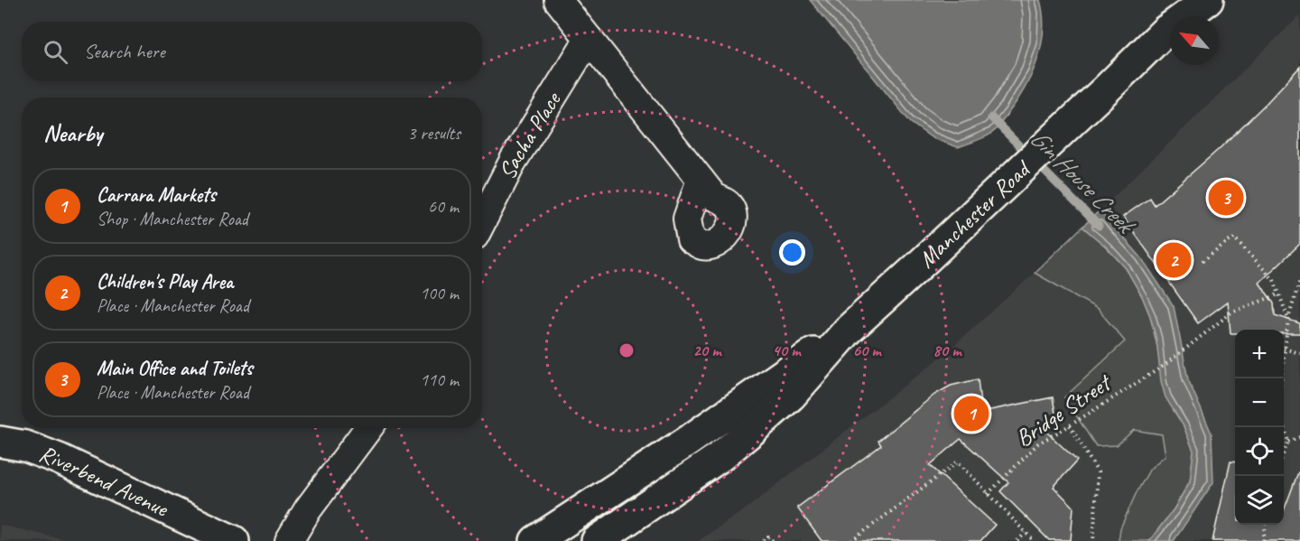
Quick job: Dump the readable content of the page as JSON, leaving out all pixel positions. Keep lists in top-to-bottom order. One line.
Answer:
{"streets":{"street":["Sacha Place","Manchester Road","Riverbend Avenue"],"path":["Bridge Street"]},"water":["Gin House Creek"],"north":"top left","page":{"search":"Search here","heading":["Nearby","3 results"],"list":[{"mark":"1","name":"Carrara Markets","note":"Shop · Manchester Road","value":"60 m"},{"mark":"2","name":"Children's Play Area","note":"Place · Manchester Road","value":"100 m"},{"mark":"3","name":"Main Office and Toilets","note":"Place · Manchester Road","value":"110 m"}],"pins":["3","2","1"],"map_buttons":["+","−"]},"rings":["20 m","40 m","60 m","80 m"]}
